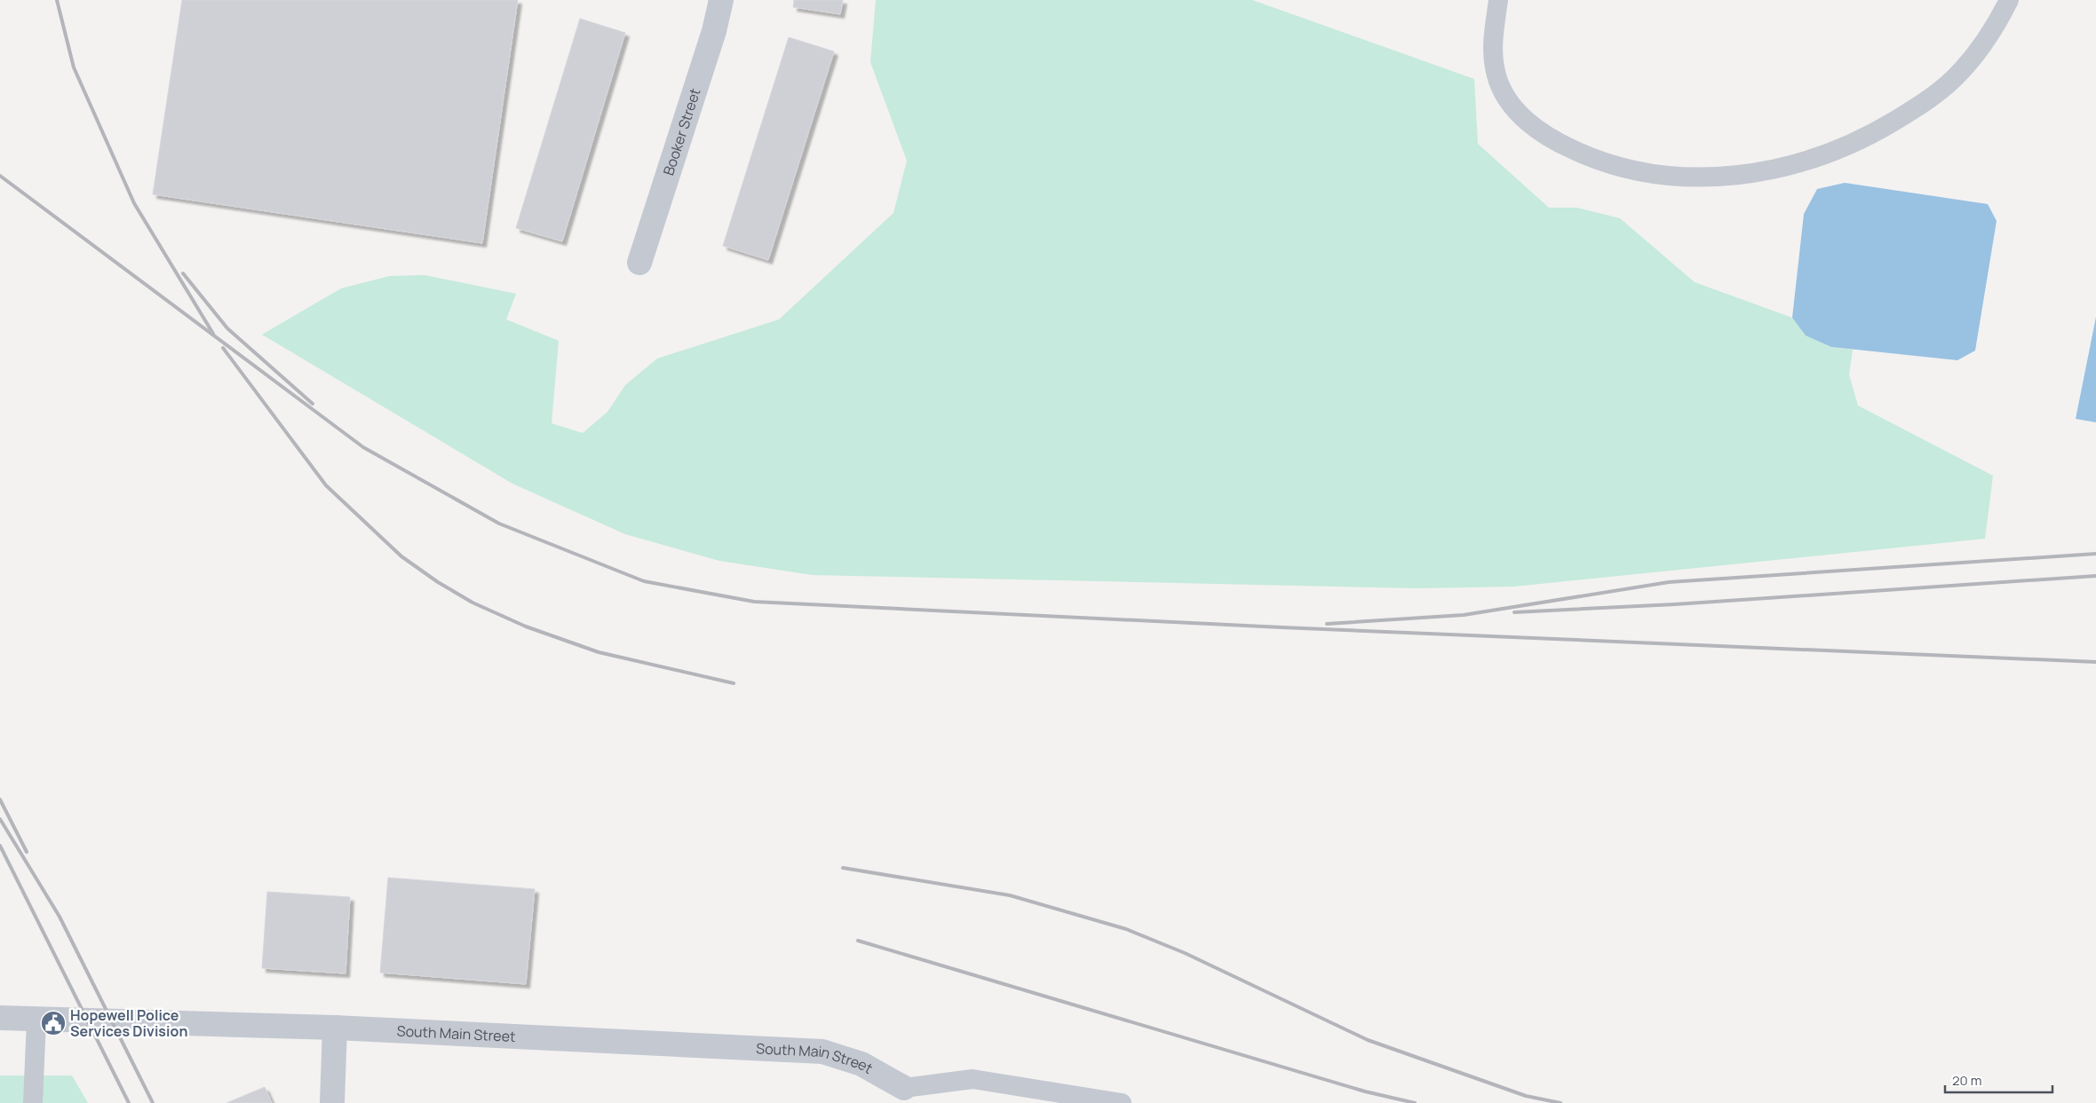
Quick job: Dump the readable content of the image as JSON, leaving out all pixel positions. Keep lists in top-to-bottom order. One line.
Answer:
{"streets":{"street":["Booker Street","South Main Street"]},"places":{"public building":["Hopewell Police Services Division"]},"scale_bar":"20 m"}
